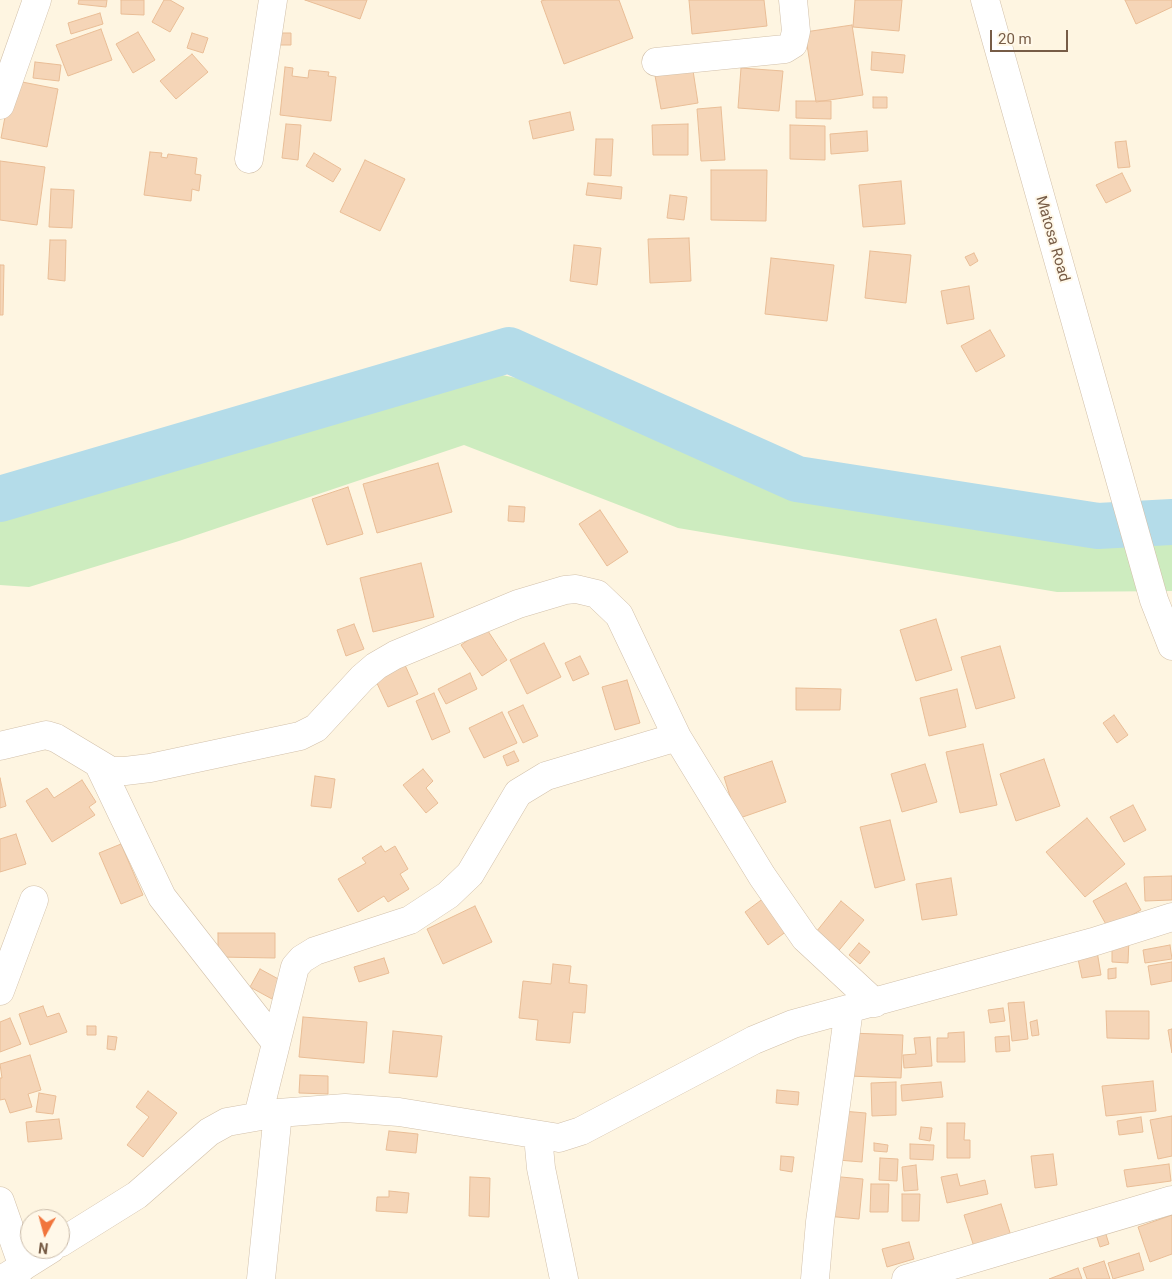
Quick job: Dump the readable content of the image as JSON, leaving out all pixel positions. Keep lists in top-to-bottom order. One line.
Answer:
{"streets":{"street":["Matosa Road"]},"scale_bar":"20 m","north":"bottom"}
